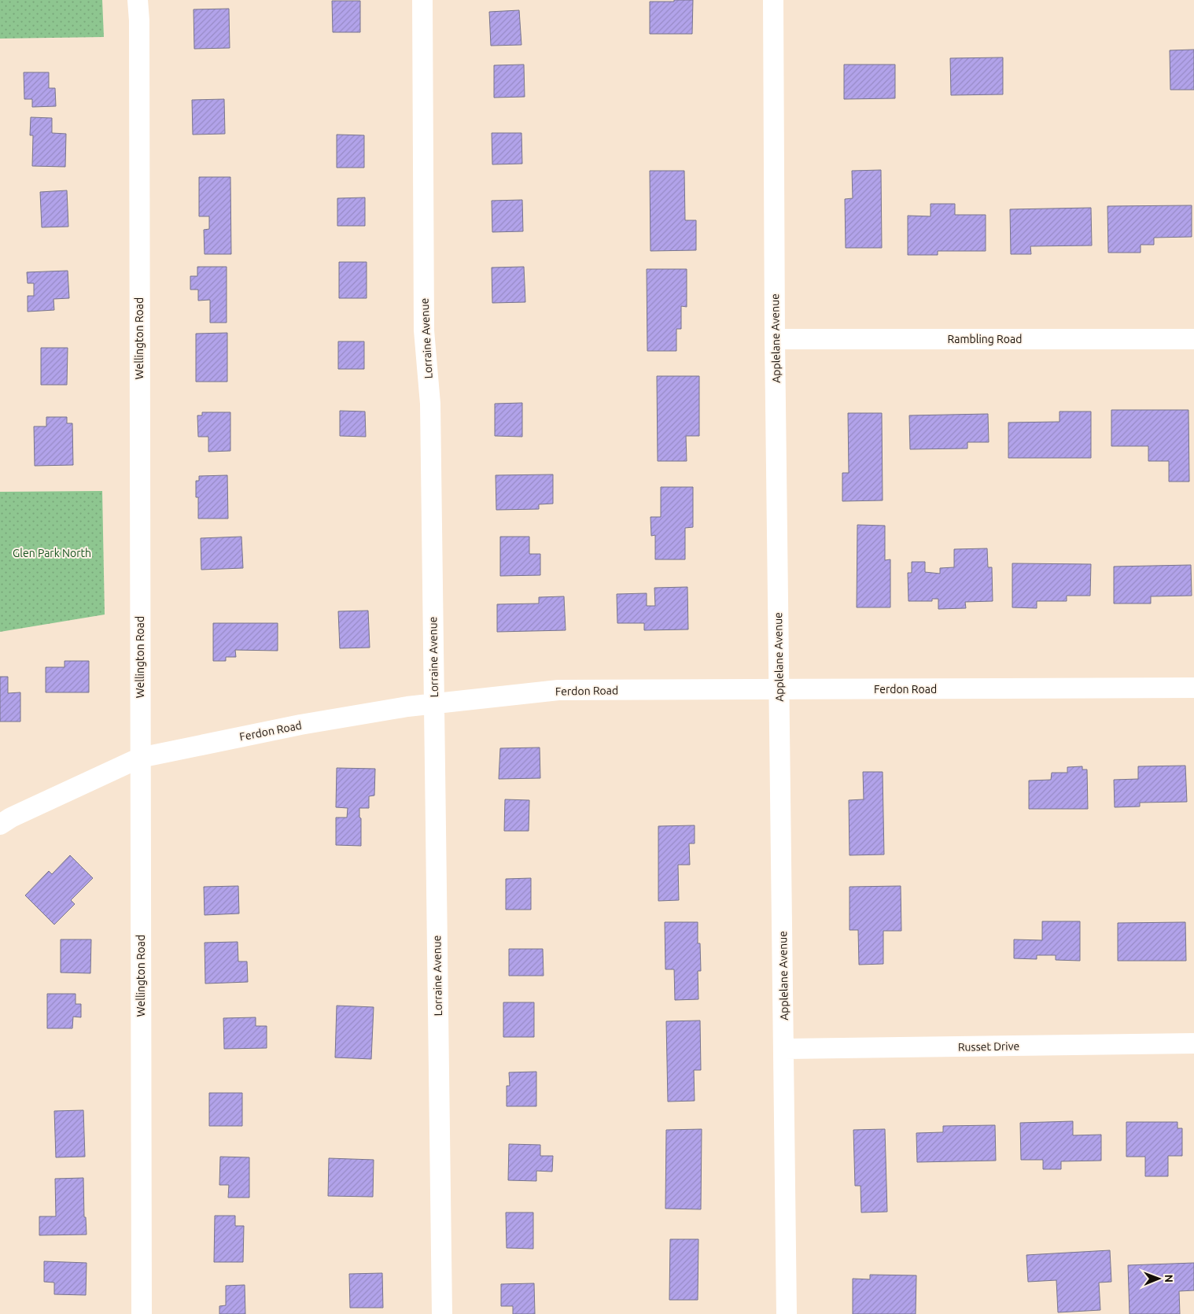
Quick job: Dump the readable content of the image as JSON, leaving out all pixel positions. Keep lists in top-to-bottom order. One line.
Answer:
{"streets":{"street":["Wellington Road","Lorraine Avenue","Applelane Avenue","Rambling Road","Ferdon Road","Russet Drive"]},"crossings":[["Wellington Road","Ferdon Road"],["Lorraine Avenue","Ferdon Road"],["Applelane Avenue","Rambling Road"],["Applelane Avenue","Ferdon Road"],["Applelane Avenue","Russet Drive"]],"parks":["Glen Park North"],"north":"right"}
